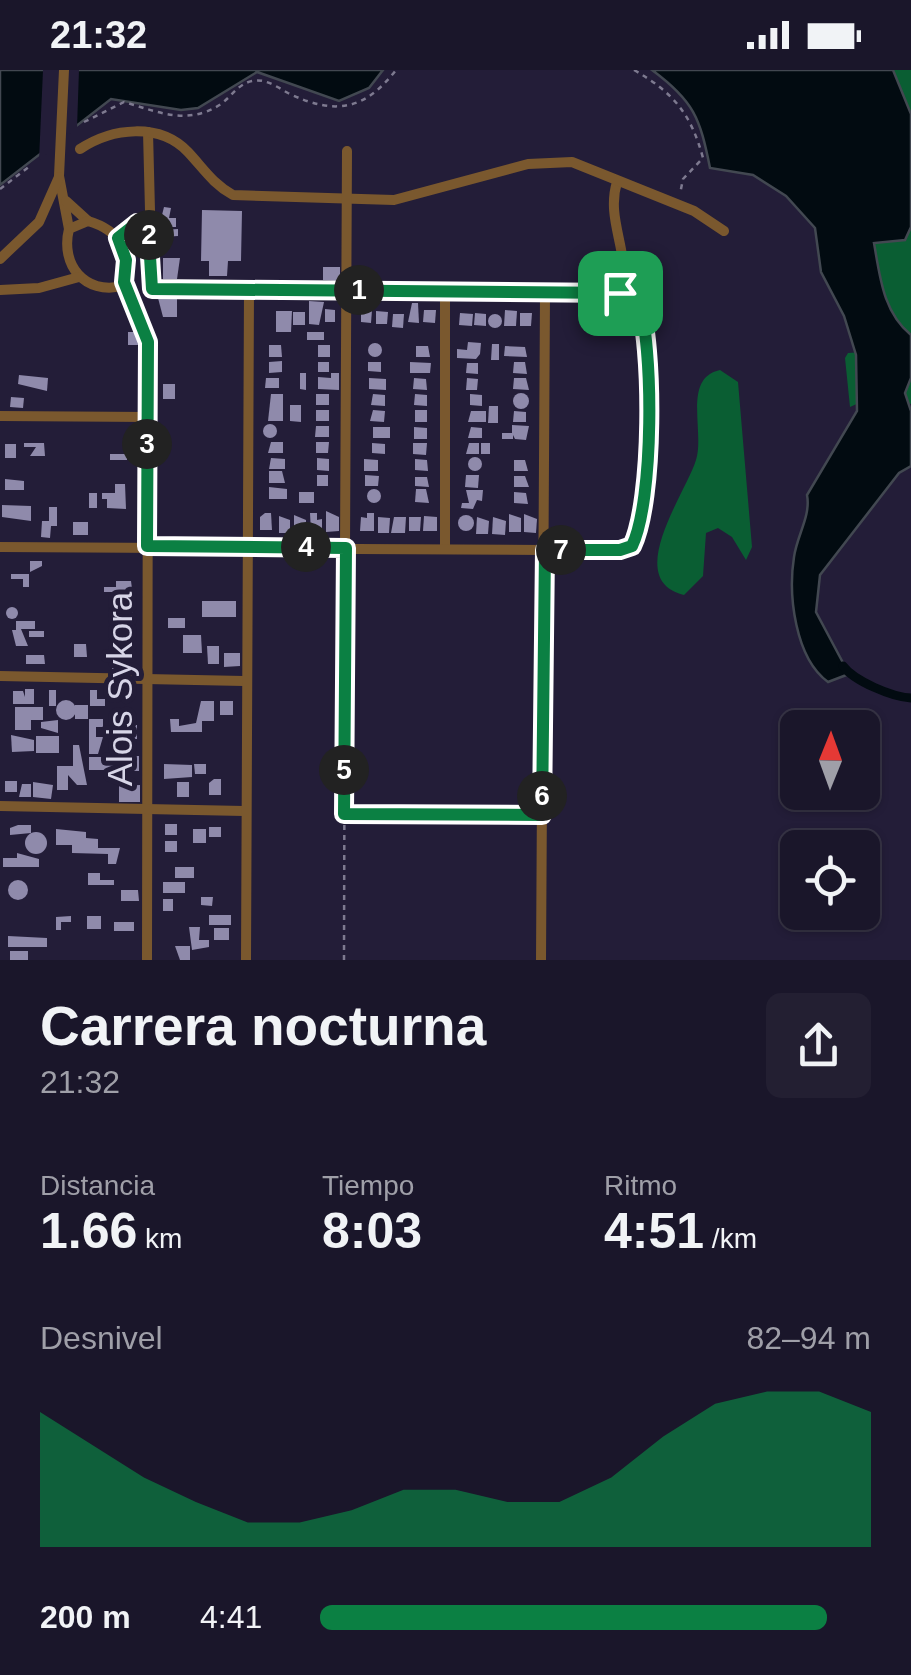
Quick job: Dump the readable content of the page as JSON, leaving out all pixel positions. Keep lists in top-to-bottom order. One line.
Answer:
{"streets":{"street":["Alois Sykora"]},"north":"top","page":{"status":"21:32","pins":["2","1","3","4","7","5","6"],"heading":["Carrera nocturna","21:32"],"stats":[["Distancia","1.66 km"],["Tiempo","8:03"],["Ritmo","4:51 /km"]],"chart":["Desnivel","82–94 m"],"list":[{"name":"200 m","note":"4:41"}]}}
